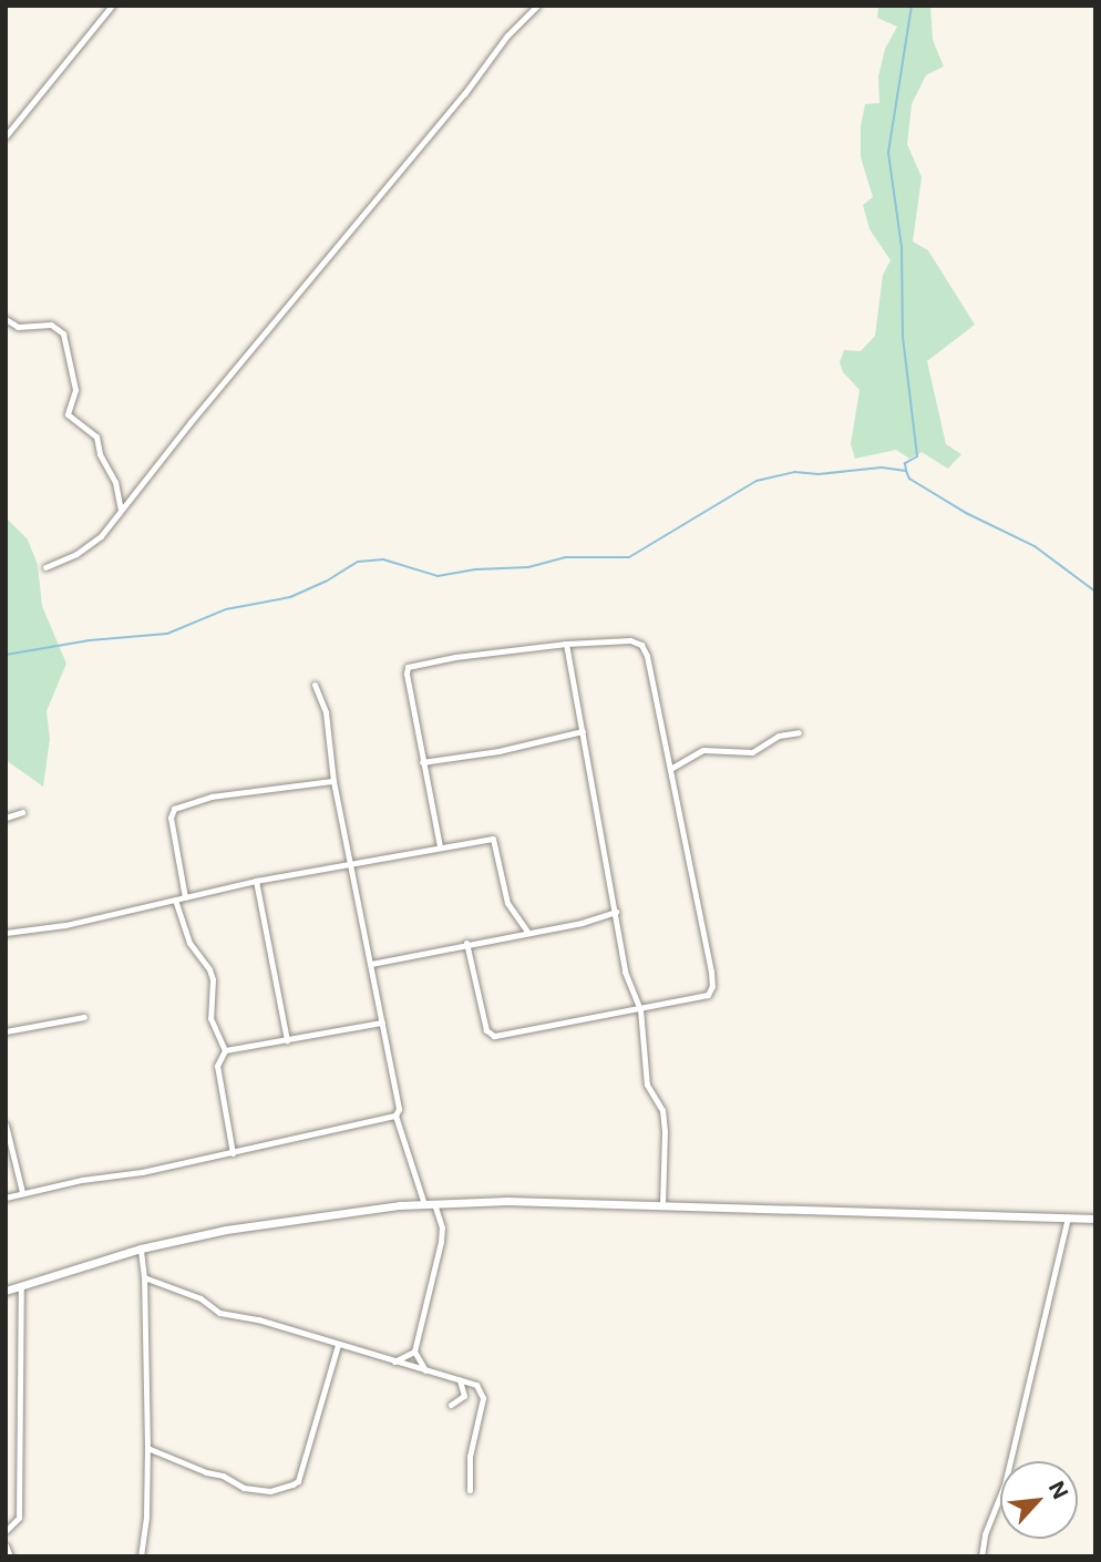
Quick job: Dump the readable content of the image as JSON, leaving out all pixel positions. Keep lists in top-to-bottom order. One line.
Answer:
{"north":"top right"}
